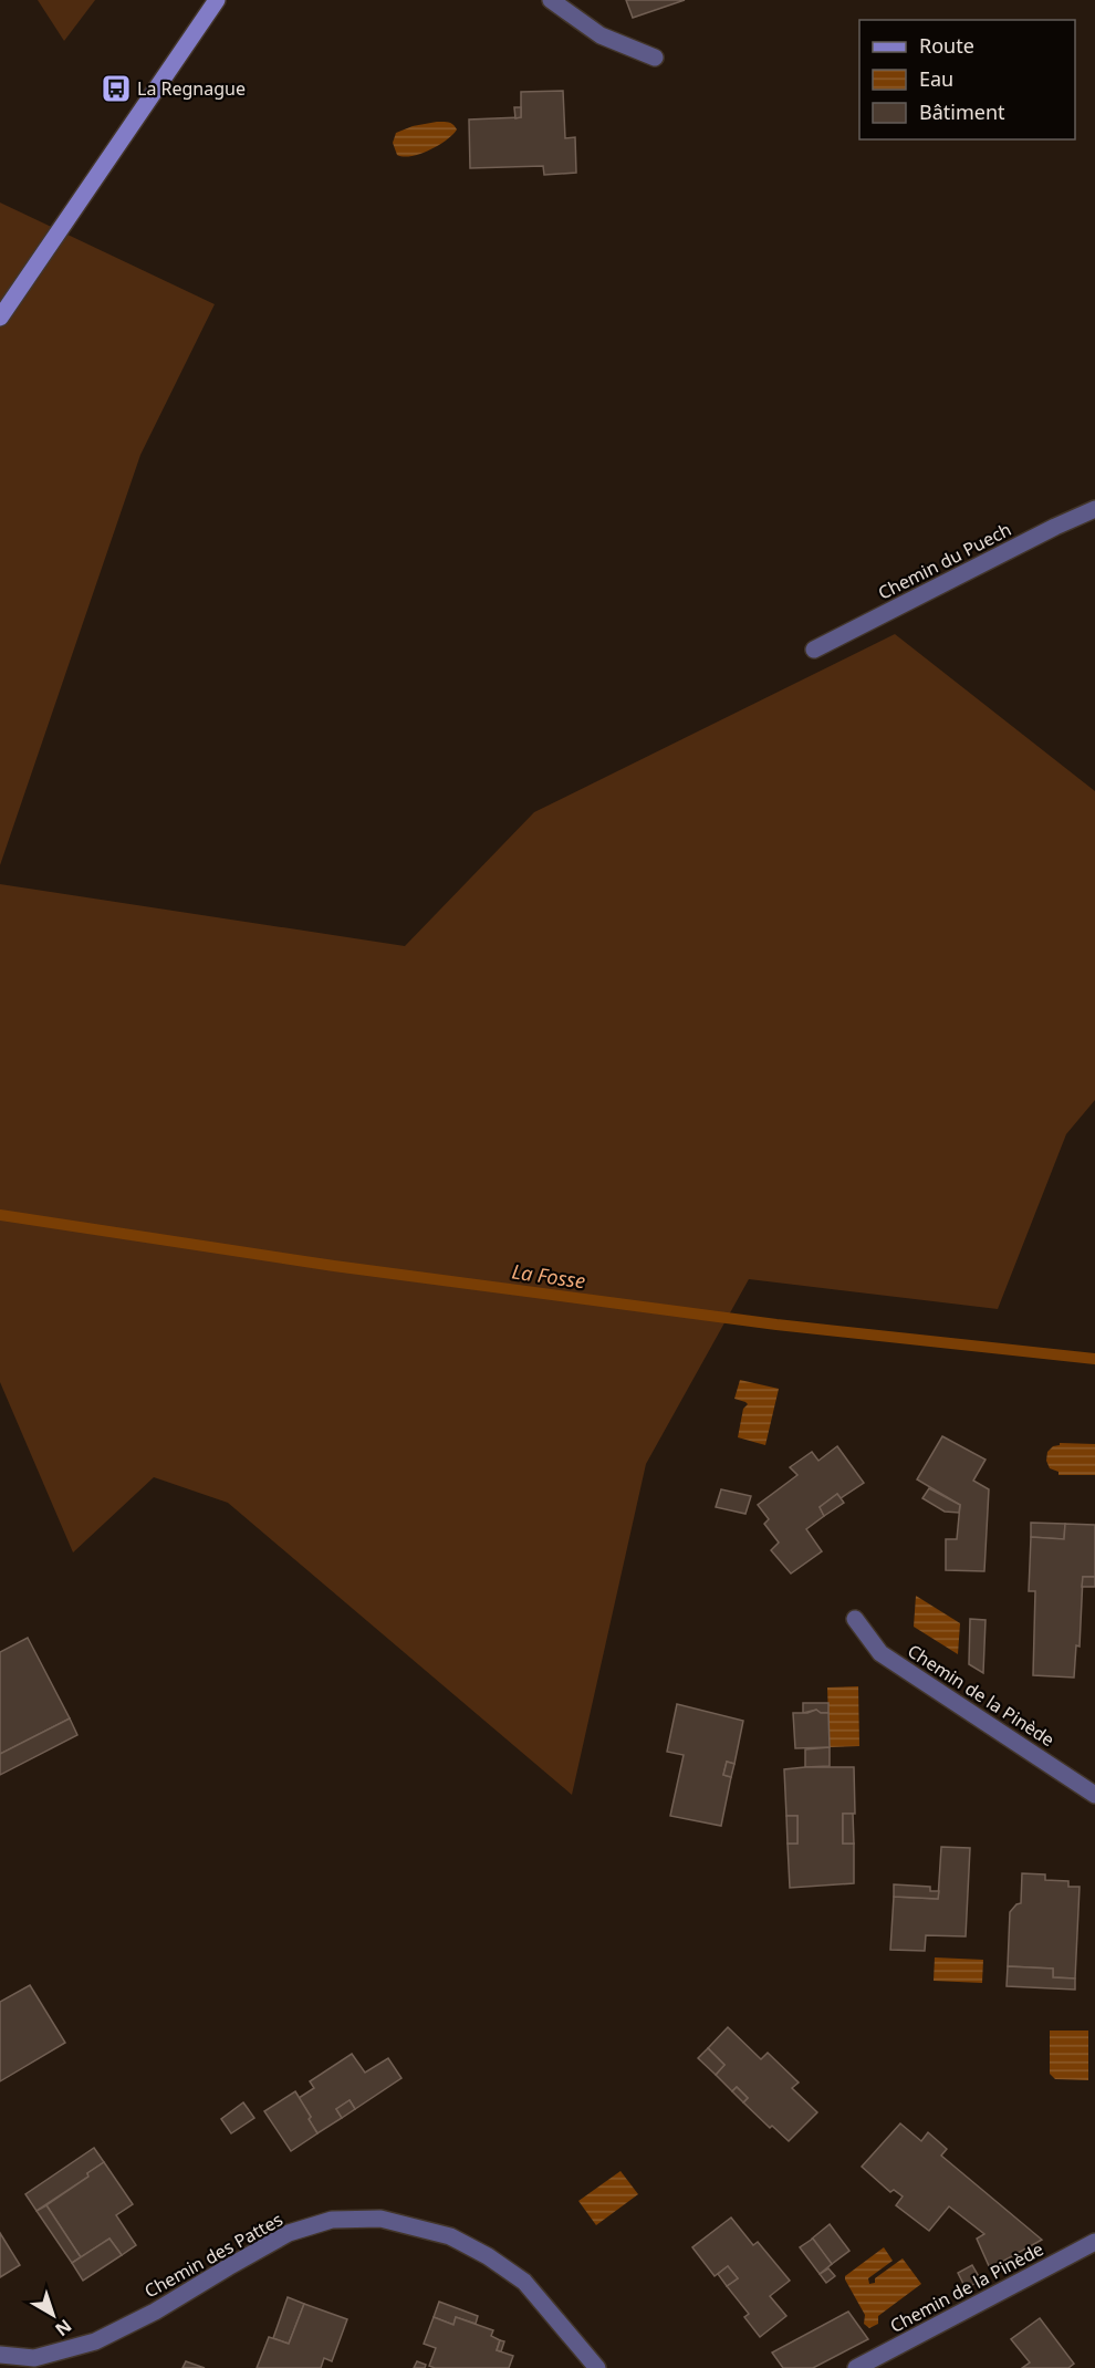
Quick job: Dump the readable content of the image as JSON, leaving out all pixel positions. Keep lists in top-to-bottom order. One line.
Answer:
{"streets":{"street":["Chemin du Puech","Chemin de la Pinède","Chemin des Pattes"]},"water":["La Fosse"],"places":{"bus stop":["La Regnague"]},"legend":["Route","Eau","Bâtiment"],"north":"bottom right"}
